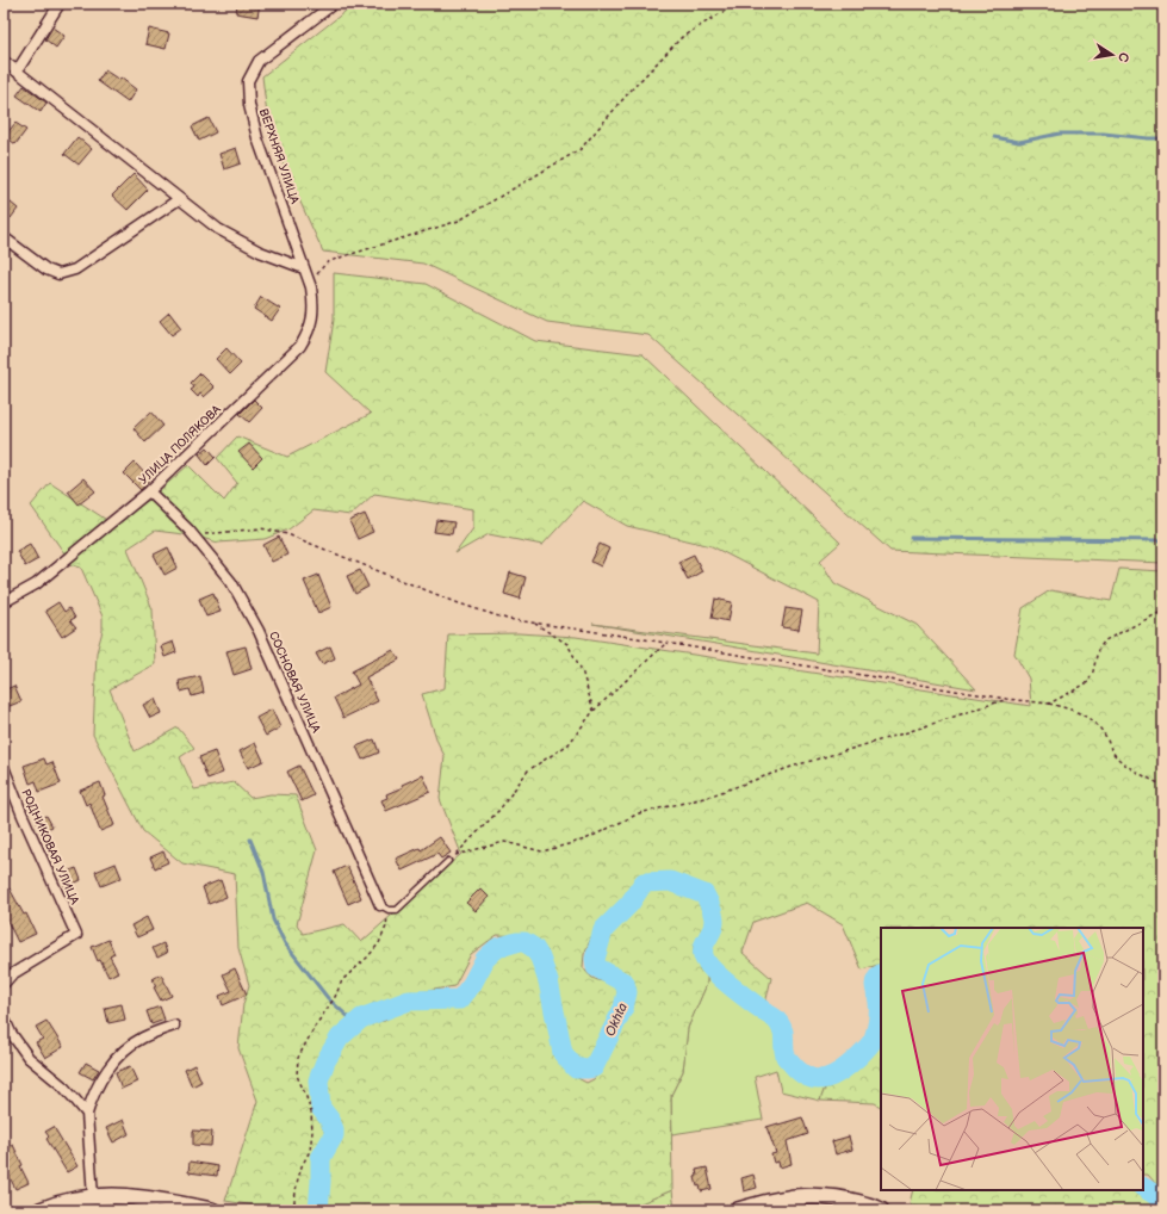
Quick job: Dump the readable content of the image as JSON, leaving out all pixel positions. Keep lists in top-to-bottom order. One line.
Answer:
{"streets":{"street":["ВЕРХНЯЯ УЛИЦА","УЛИЦА ПОЛЯКОВА","СОСНОВАЯ УЛИЦА","РОДНИКОВАЯ УЛИЦА"]},"crossings":[["ВЕРХНЯЯ УЛИЦА","УЛИЦА ПОЛЯКОВА"],["УЛИЦА ПОЛЯКОВА","СОСНОВАЯ УЛИЦА"]],"water":["Okhta"],"north":"right"}
